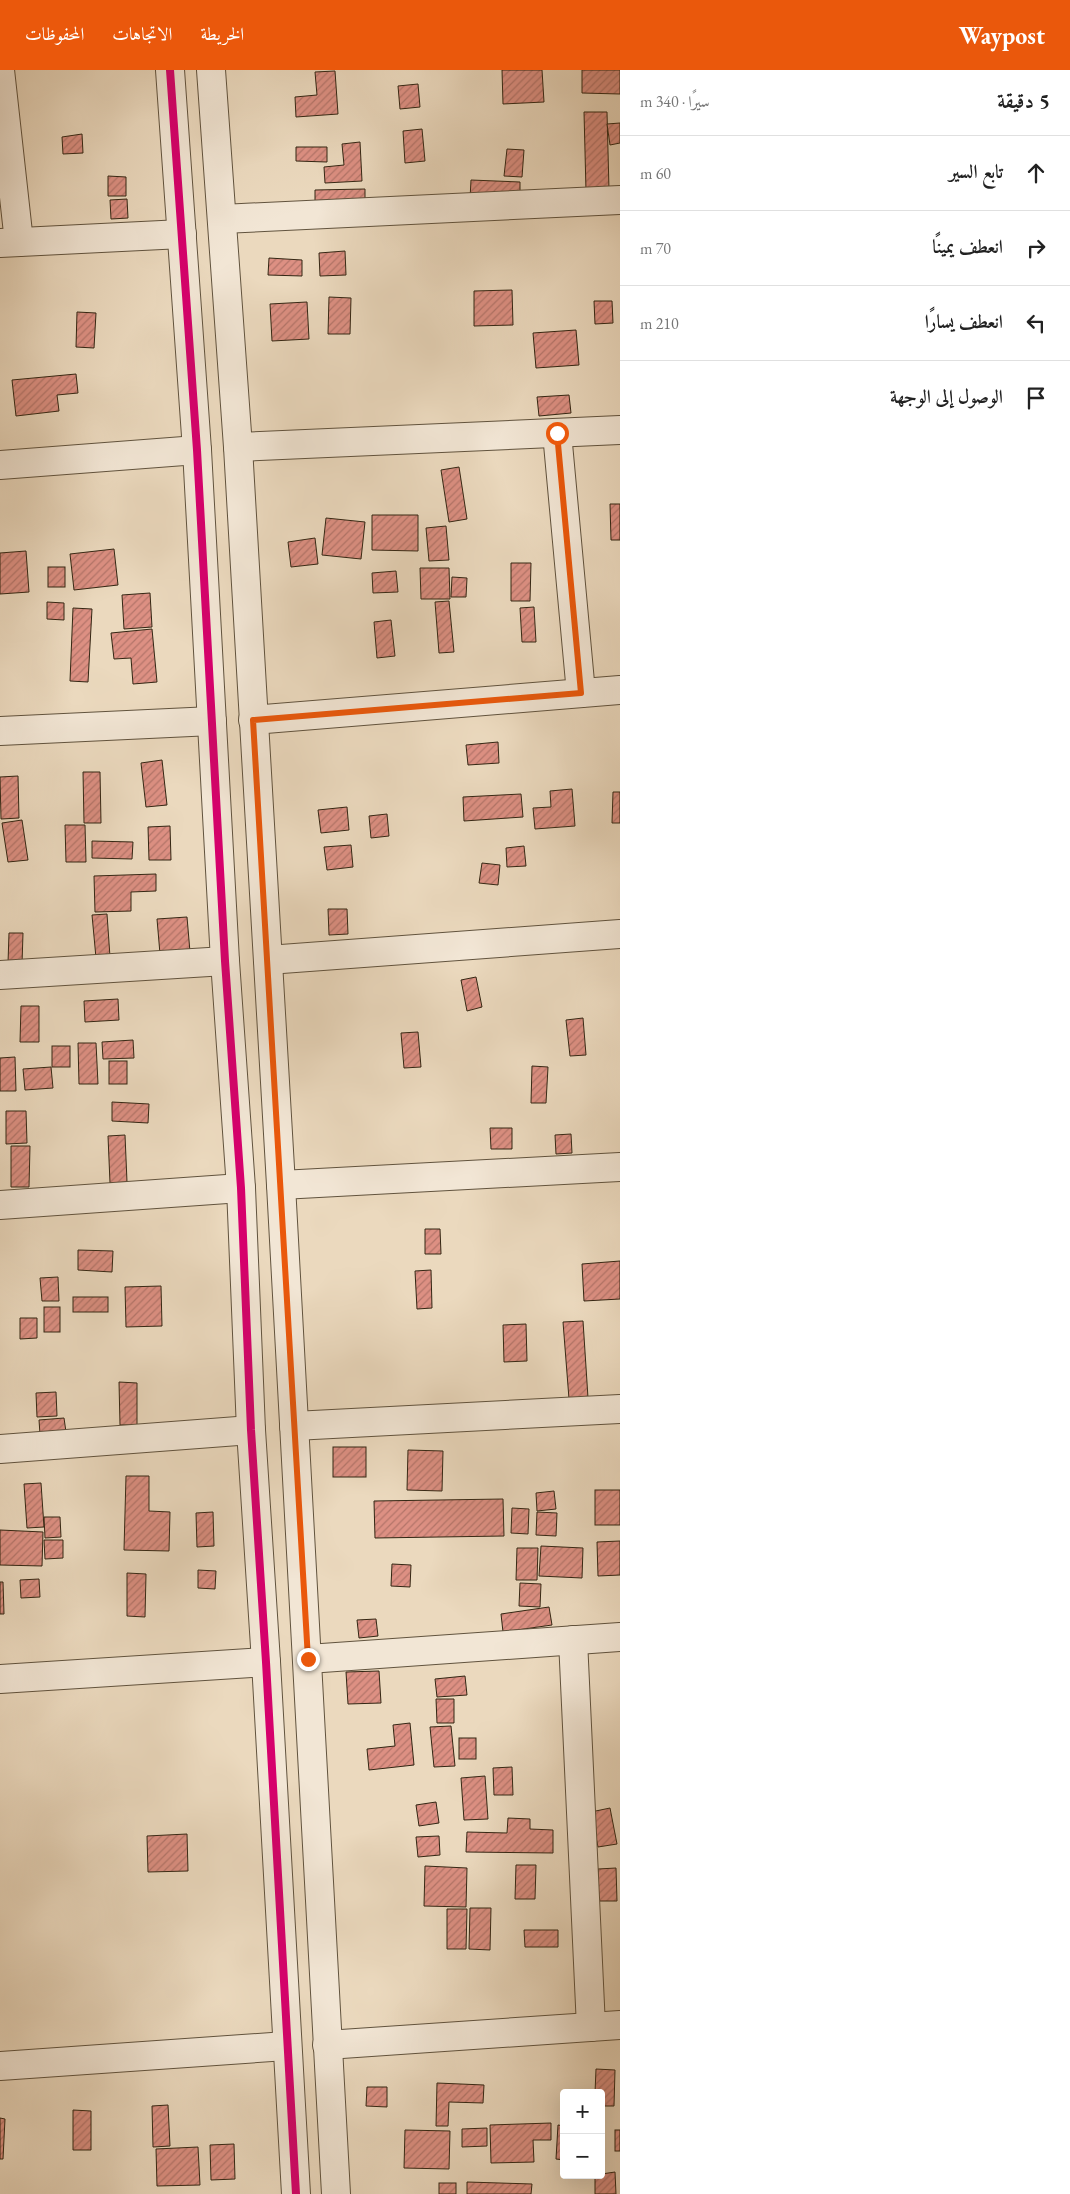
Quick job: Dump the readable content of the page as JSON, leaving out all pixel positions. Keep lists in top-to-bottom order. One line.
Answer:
{"page":{"header":"Waypost","nav":["الخريطة","الاتجاهات","المحفوظات"],"heading":["5 دقيقة","سيرًا · 340 m"],"list":[["تابع السير","60 m"],["انعطف يمينًا","70 m"],["انعطف يسارًا","210 m"],"الوصول إلى الوجهة"],"map_buttons":["+","−"]}}
